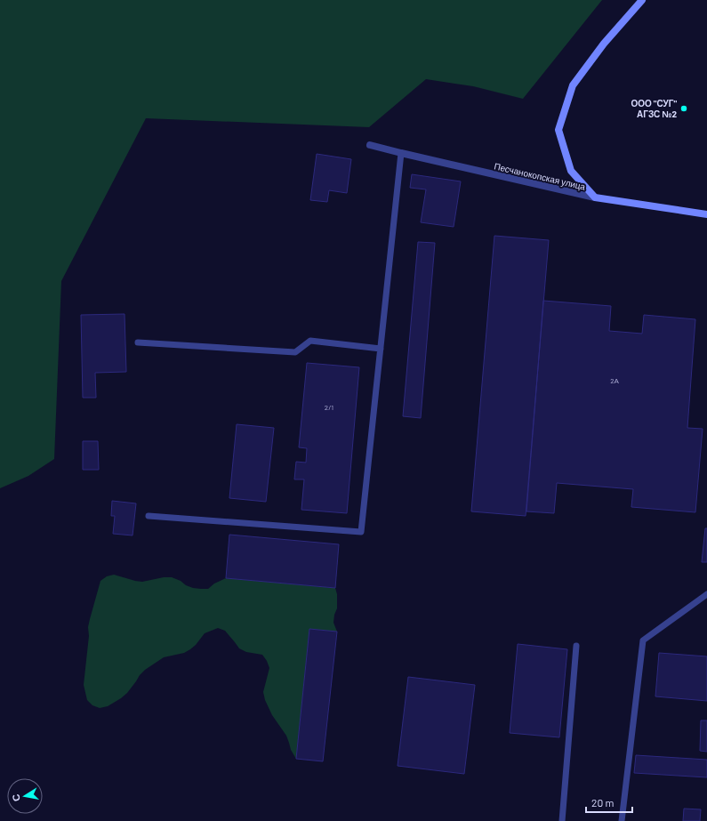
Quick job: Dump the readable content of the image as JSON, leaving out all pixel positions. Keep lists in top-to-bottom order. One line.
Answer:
{"streets":{"street":["Песчанокопская улица"]},"places":["ООО \"СУГ\" АГЗС №2"],"house_numbers":["2А","2/1"],"scale_bar":"20 m","north":"left"}
